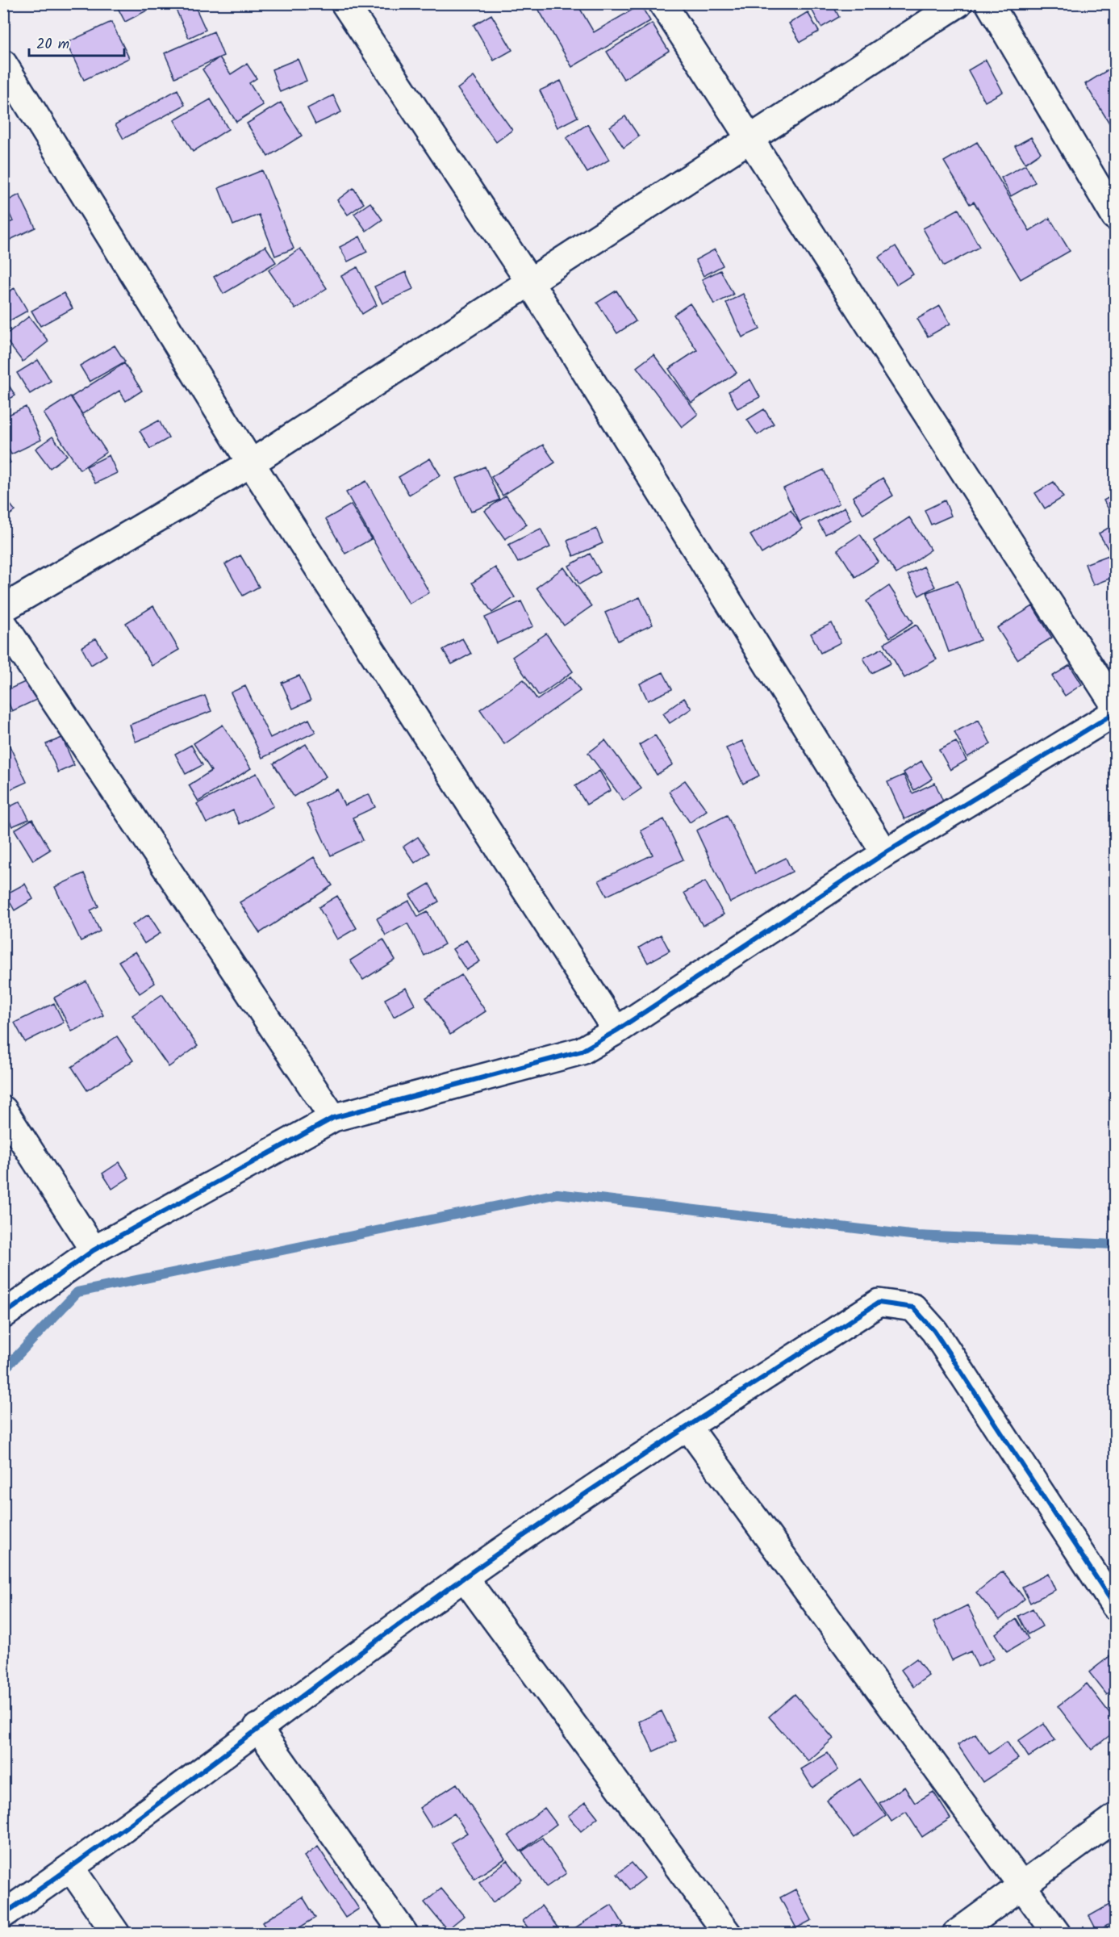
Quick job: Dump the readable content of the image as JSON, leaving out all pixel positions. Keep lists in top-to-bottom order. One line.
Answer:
{"scale_bar":"20 m"}
